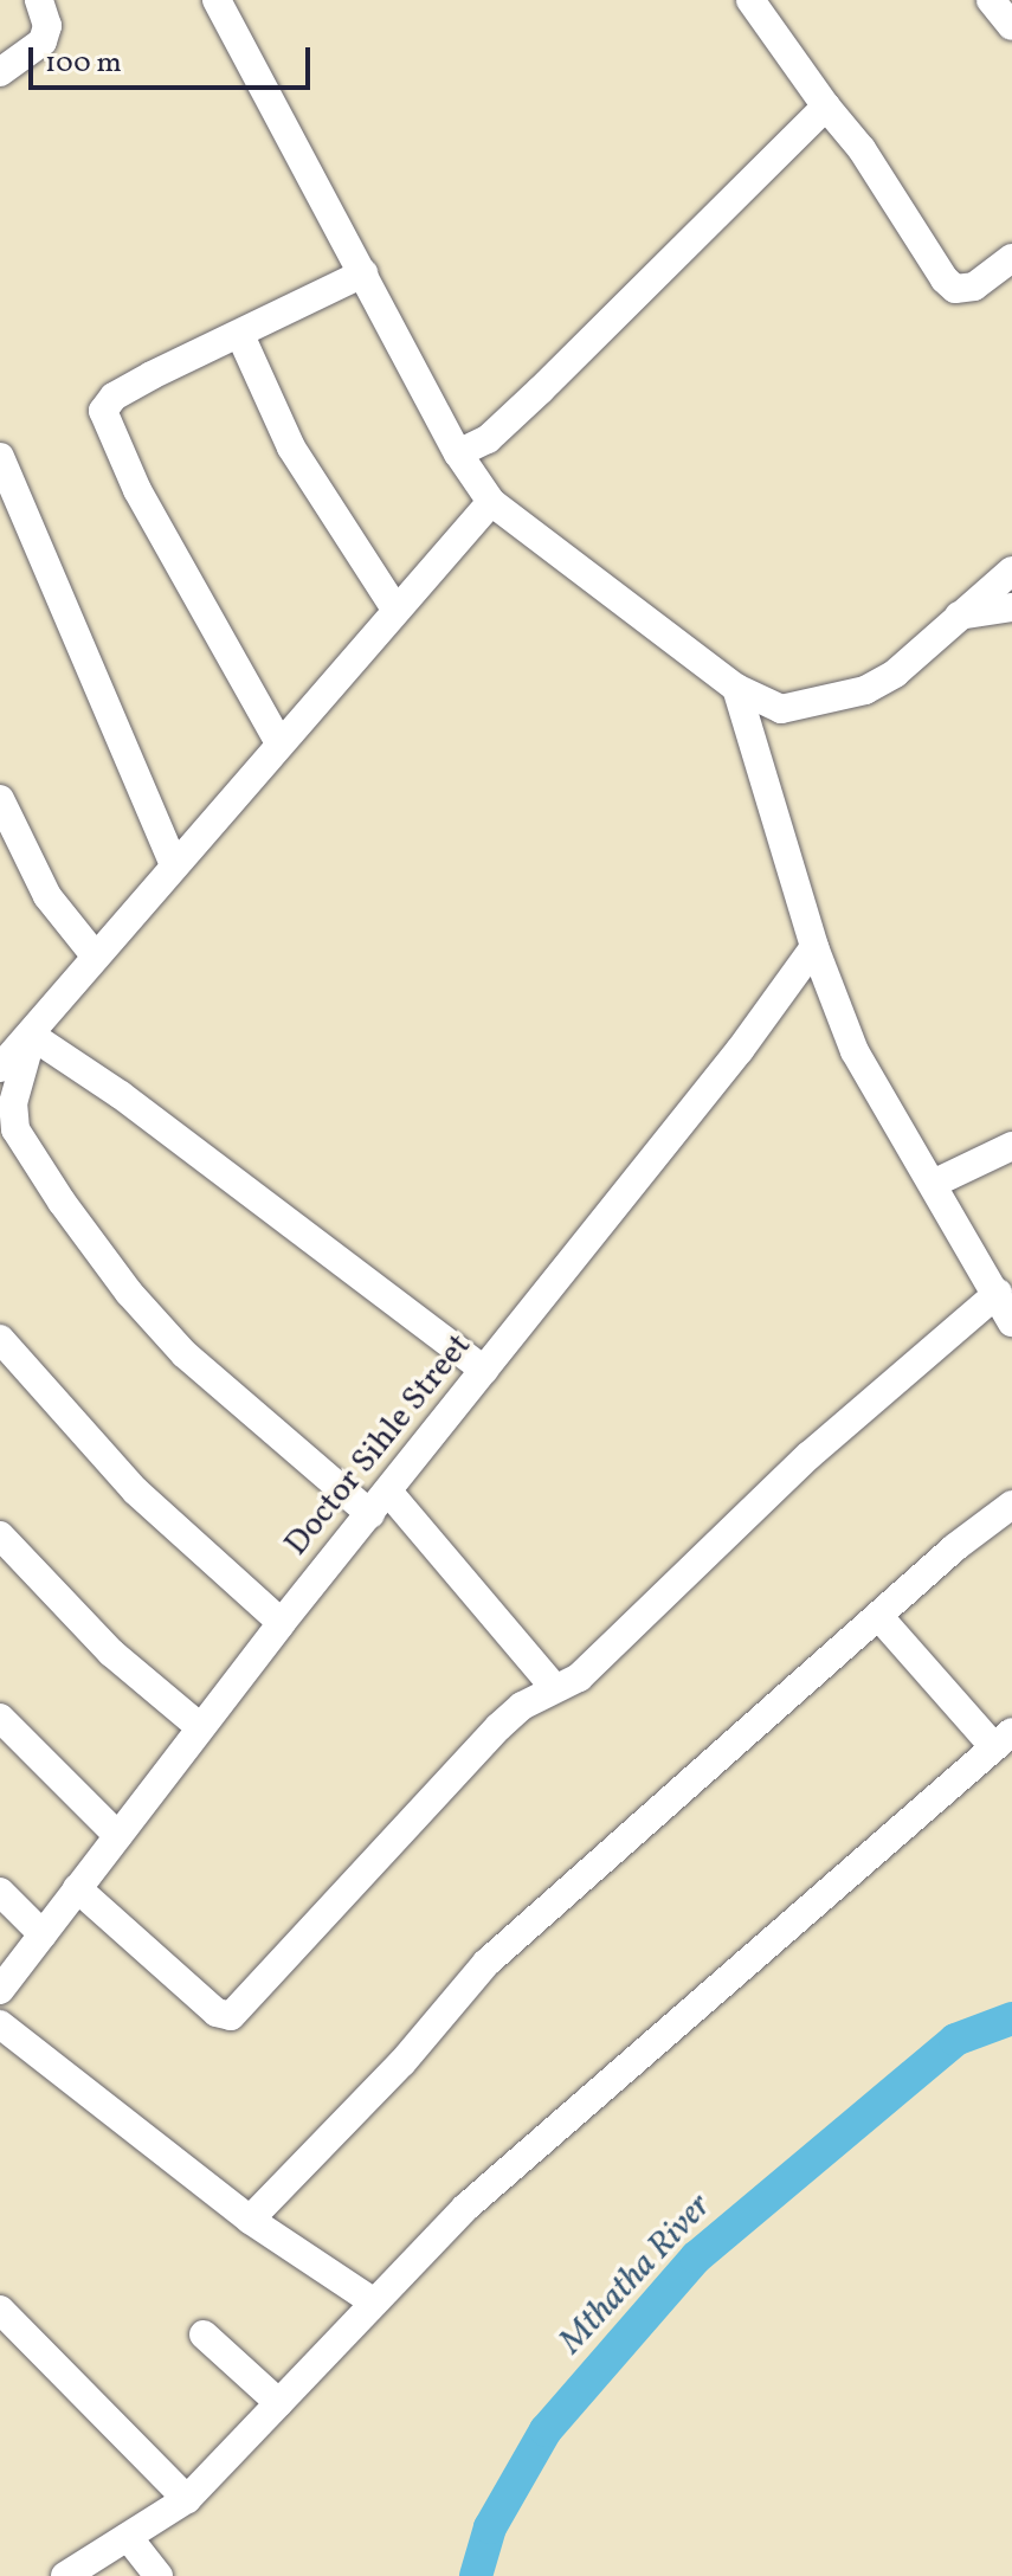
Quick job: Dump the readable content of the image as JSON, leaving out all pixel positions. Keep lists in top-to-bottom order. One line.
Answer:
{"streets":{"street":["Doctor Sihle Street"]},"water":["Mthatha River"],"scale_bar":"100 m"}
